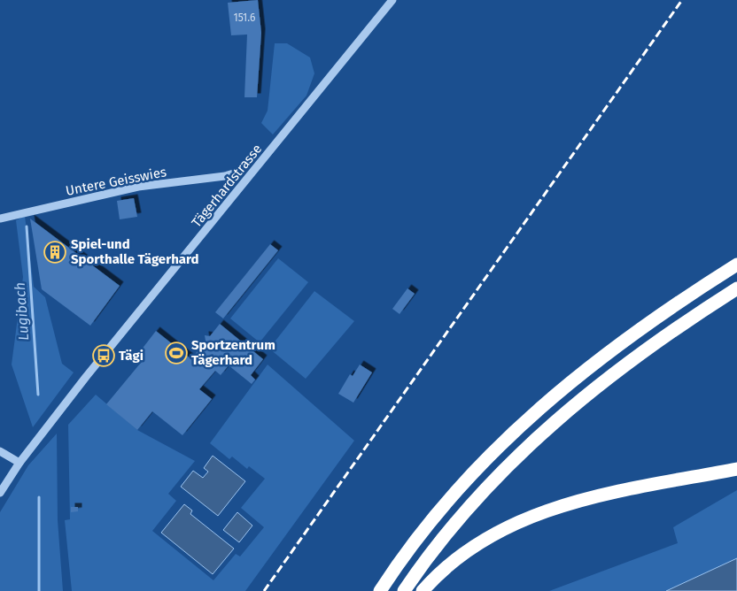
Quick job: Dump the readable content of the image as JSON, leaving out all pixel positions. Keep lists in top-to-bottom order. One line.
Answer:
{"streets":{"street":["Untere Geisswies","Tägerhardstrasse"]},"water":["Lugibach"],"places":{"building":["Spiel-und Sporthalle Tägerhard"],"sports":["Sportzentrum Tägerhard"],"bus stop":["Tägi"]},"house_numbers":["151.6"]}
